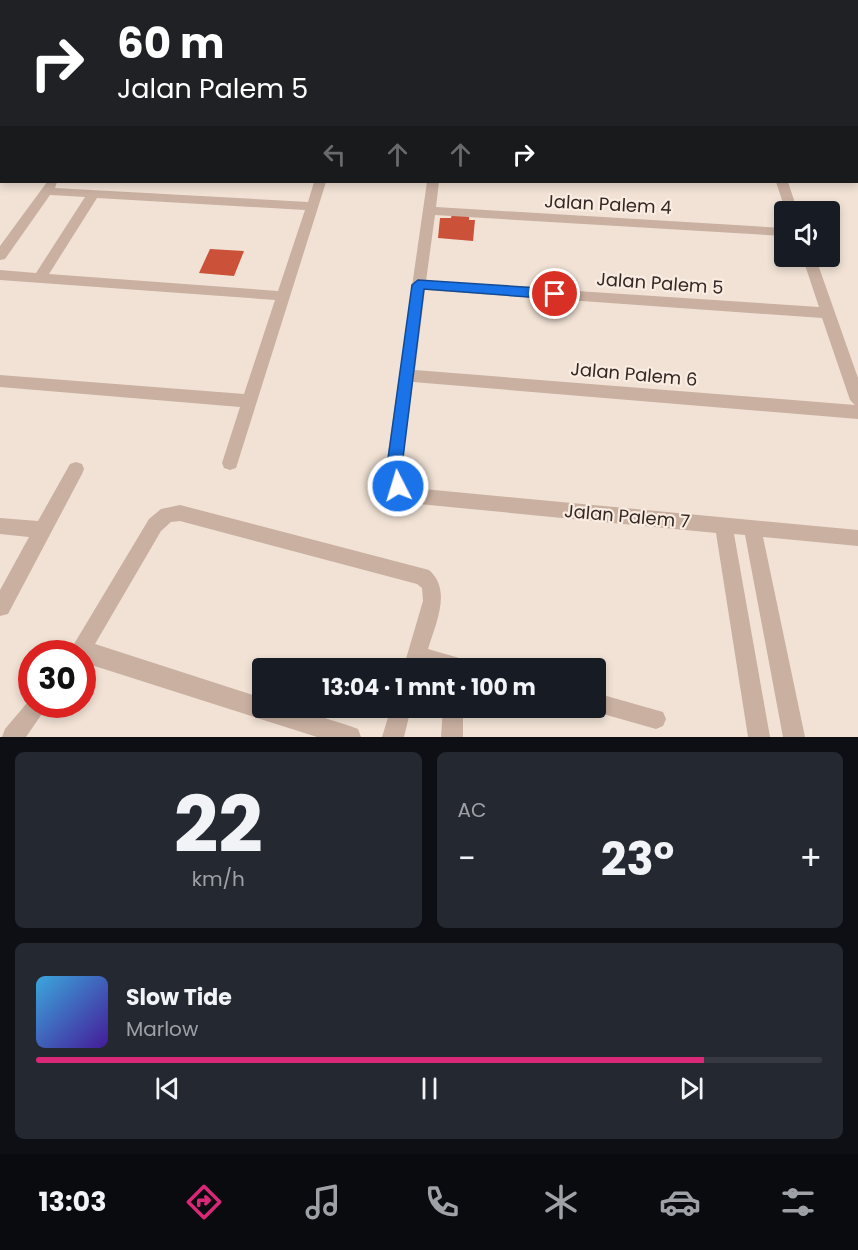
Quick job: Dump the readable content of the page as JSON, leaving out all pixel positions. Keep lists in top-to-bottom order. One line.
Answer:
{"streets":{"street":["Jalan Palem 4","Jalan Palem 5","Jalan Palem 6","Jalan Palem 7"]},"crossings":[["Jalan Palem 6","Jalan Palem 7"]],"page":{"turn":["60 m","Jalan Palem 5"],"limit":"30","trip":"13:04 · 1 mnt · 100 m","tile":[["22","km/h"],"AC"],"heat":["−","23°","+"],"song":["Slow Tide","Marlow"],"tabs":"13:03"}}
